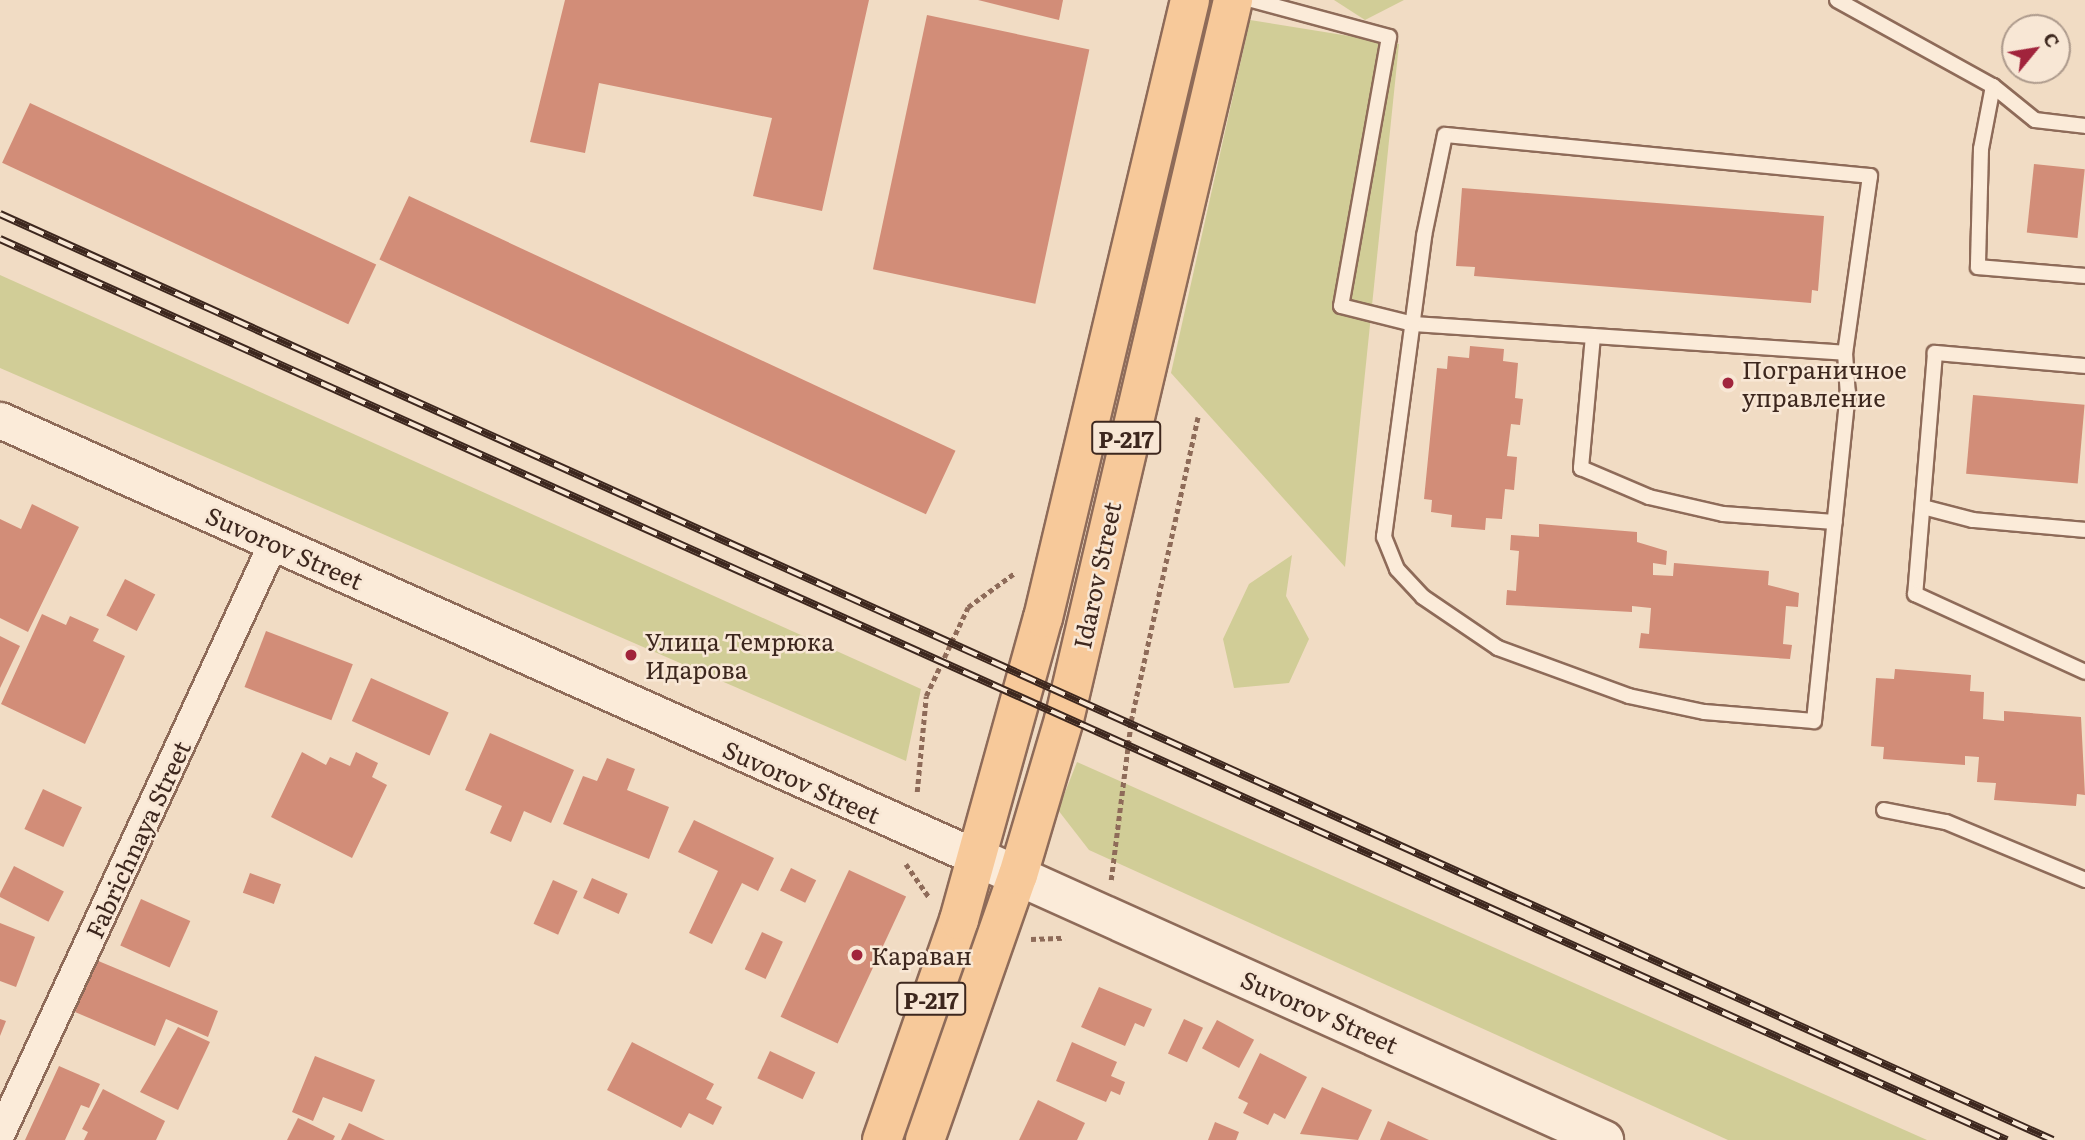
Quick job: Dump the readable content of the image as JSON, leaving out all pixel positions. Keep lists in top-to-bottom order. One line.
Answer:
{"streets":{"main road":["Р-217","Suvorov Street","Idarov Street"],"street":["Fabrichnaya Street"]},"crossings":[["Suvorov Street","Idarov Street"],["Suvorov Street","Fabrichnaya Street"]],"places":["Пограничное управление","Улица Темрюка Идарова","Караван"],"north":"top right"}
